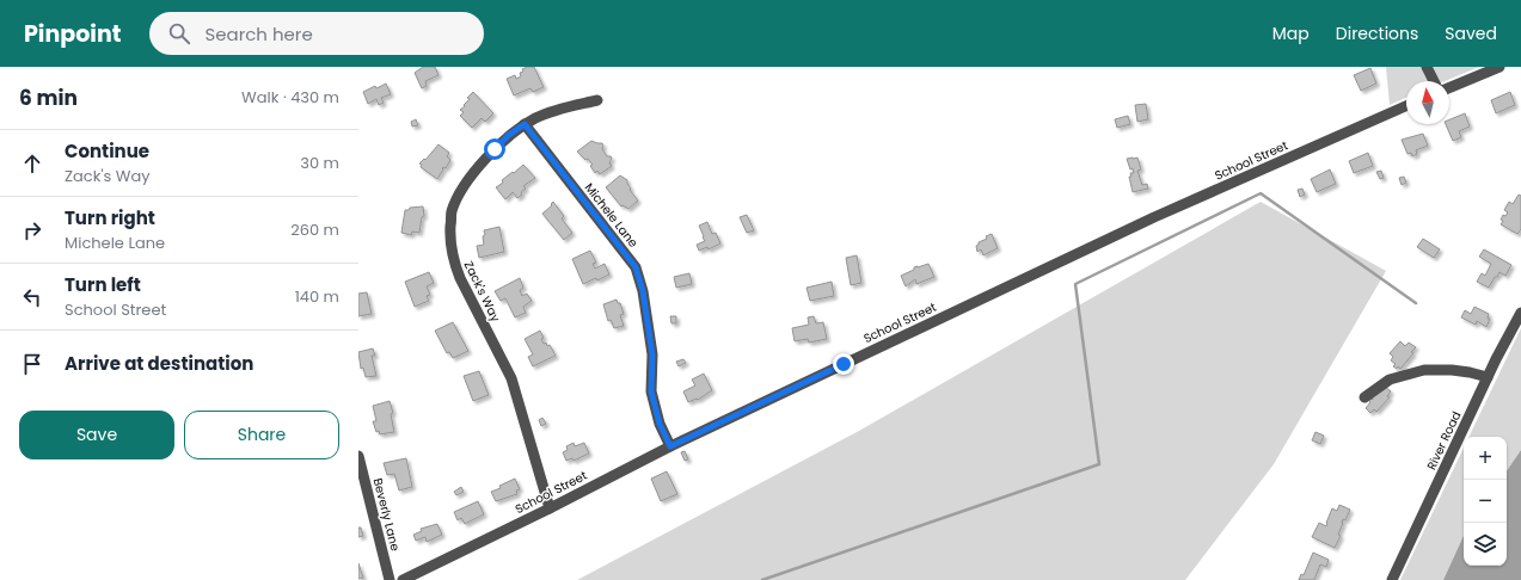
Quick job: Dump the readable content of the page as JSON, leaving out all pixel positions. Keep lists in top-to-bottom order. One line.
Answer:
{"streets":{"street":["School Street","Michele Lane","Zack's Way","River Road","Beverly Lane"]},"crossings":[["School Street","Michele Lane"],["School Street","Zack's Way"],["Michele Lane","Zack's Way"]],"north":"top","page":{"header":"Pinpoint","search":"Search here","nav":["Map","Directions","Saved"],"heading":["6 min","Walk · 430 m"],"list":[["Continue","Zack's Way","30 m"],["Turn right","Michele Lane","260 m"],["Turn left","School Street","140 m"],"Arrive at destination"],"buttons":["Save","Share"],"map_buttons":["+","−"]}}
